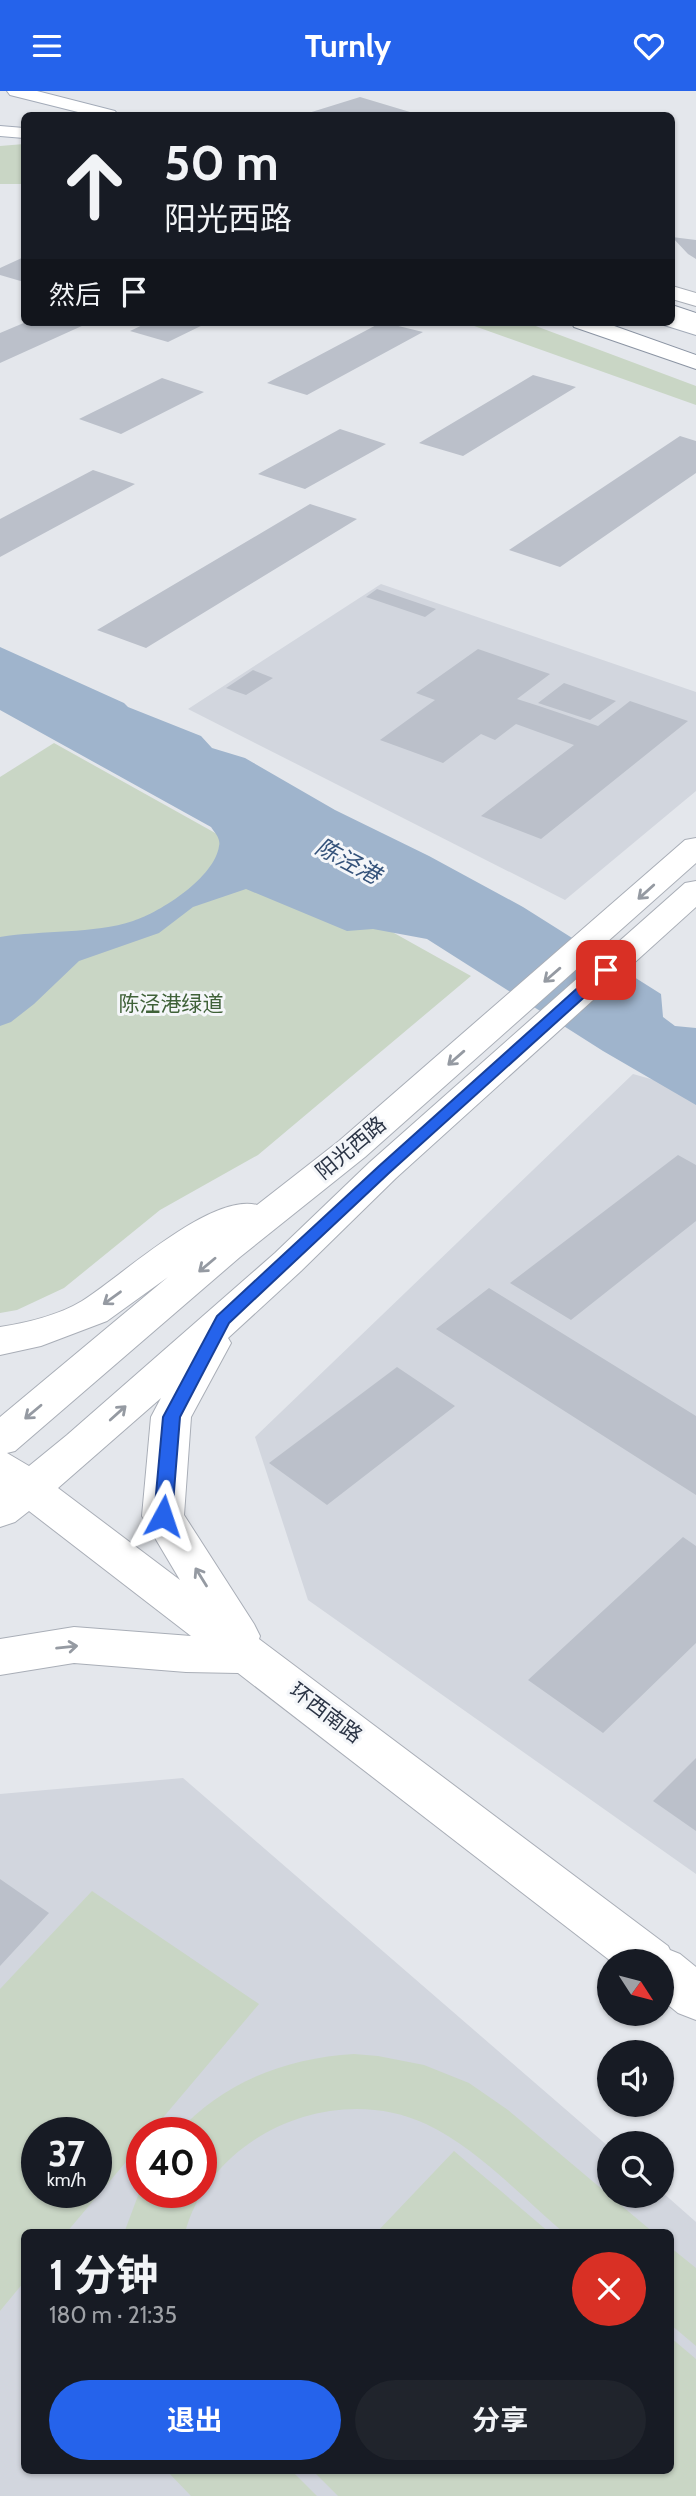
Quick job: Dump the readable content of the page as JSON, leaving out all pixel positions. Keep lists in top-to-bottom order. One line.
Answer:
{"streets":{"main road":["阳光西路","环西南路"]},"crossings":[["阳光西路","环西南路"]],"water":["陈泾港"],"parks":["陈泾港绿道"],"north":"bottom right","page":{"header":"Turnly","turn":["50 m","阳光西路"],"then":"然后","speed":"37 km/h","limit":"40","heading":["1 分钟","180 m · 21:35"],"buttons":["退出","分享"]}}
